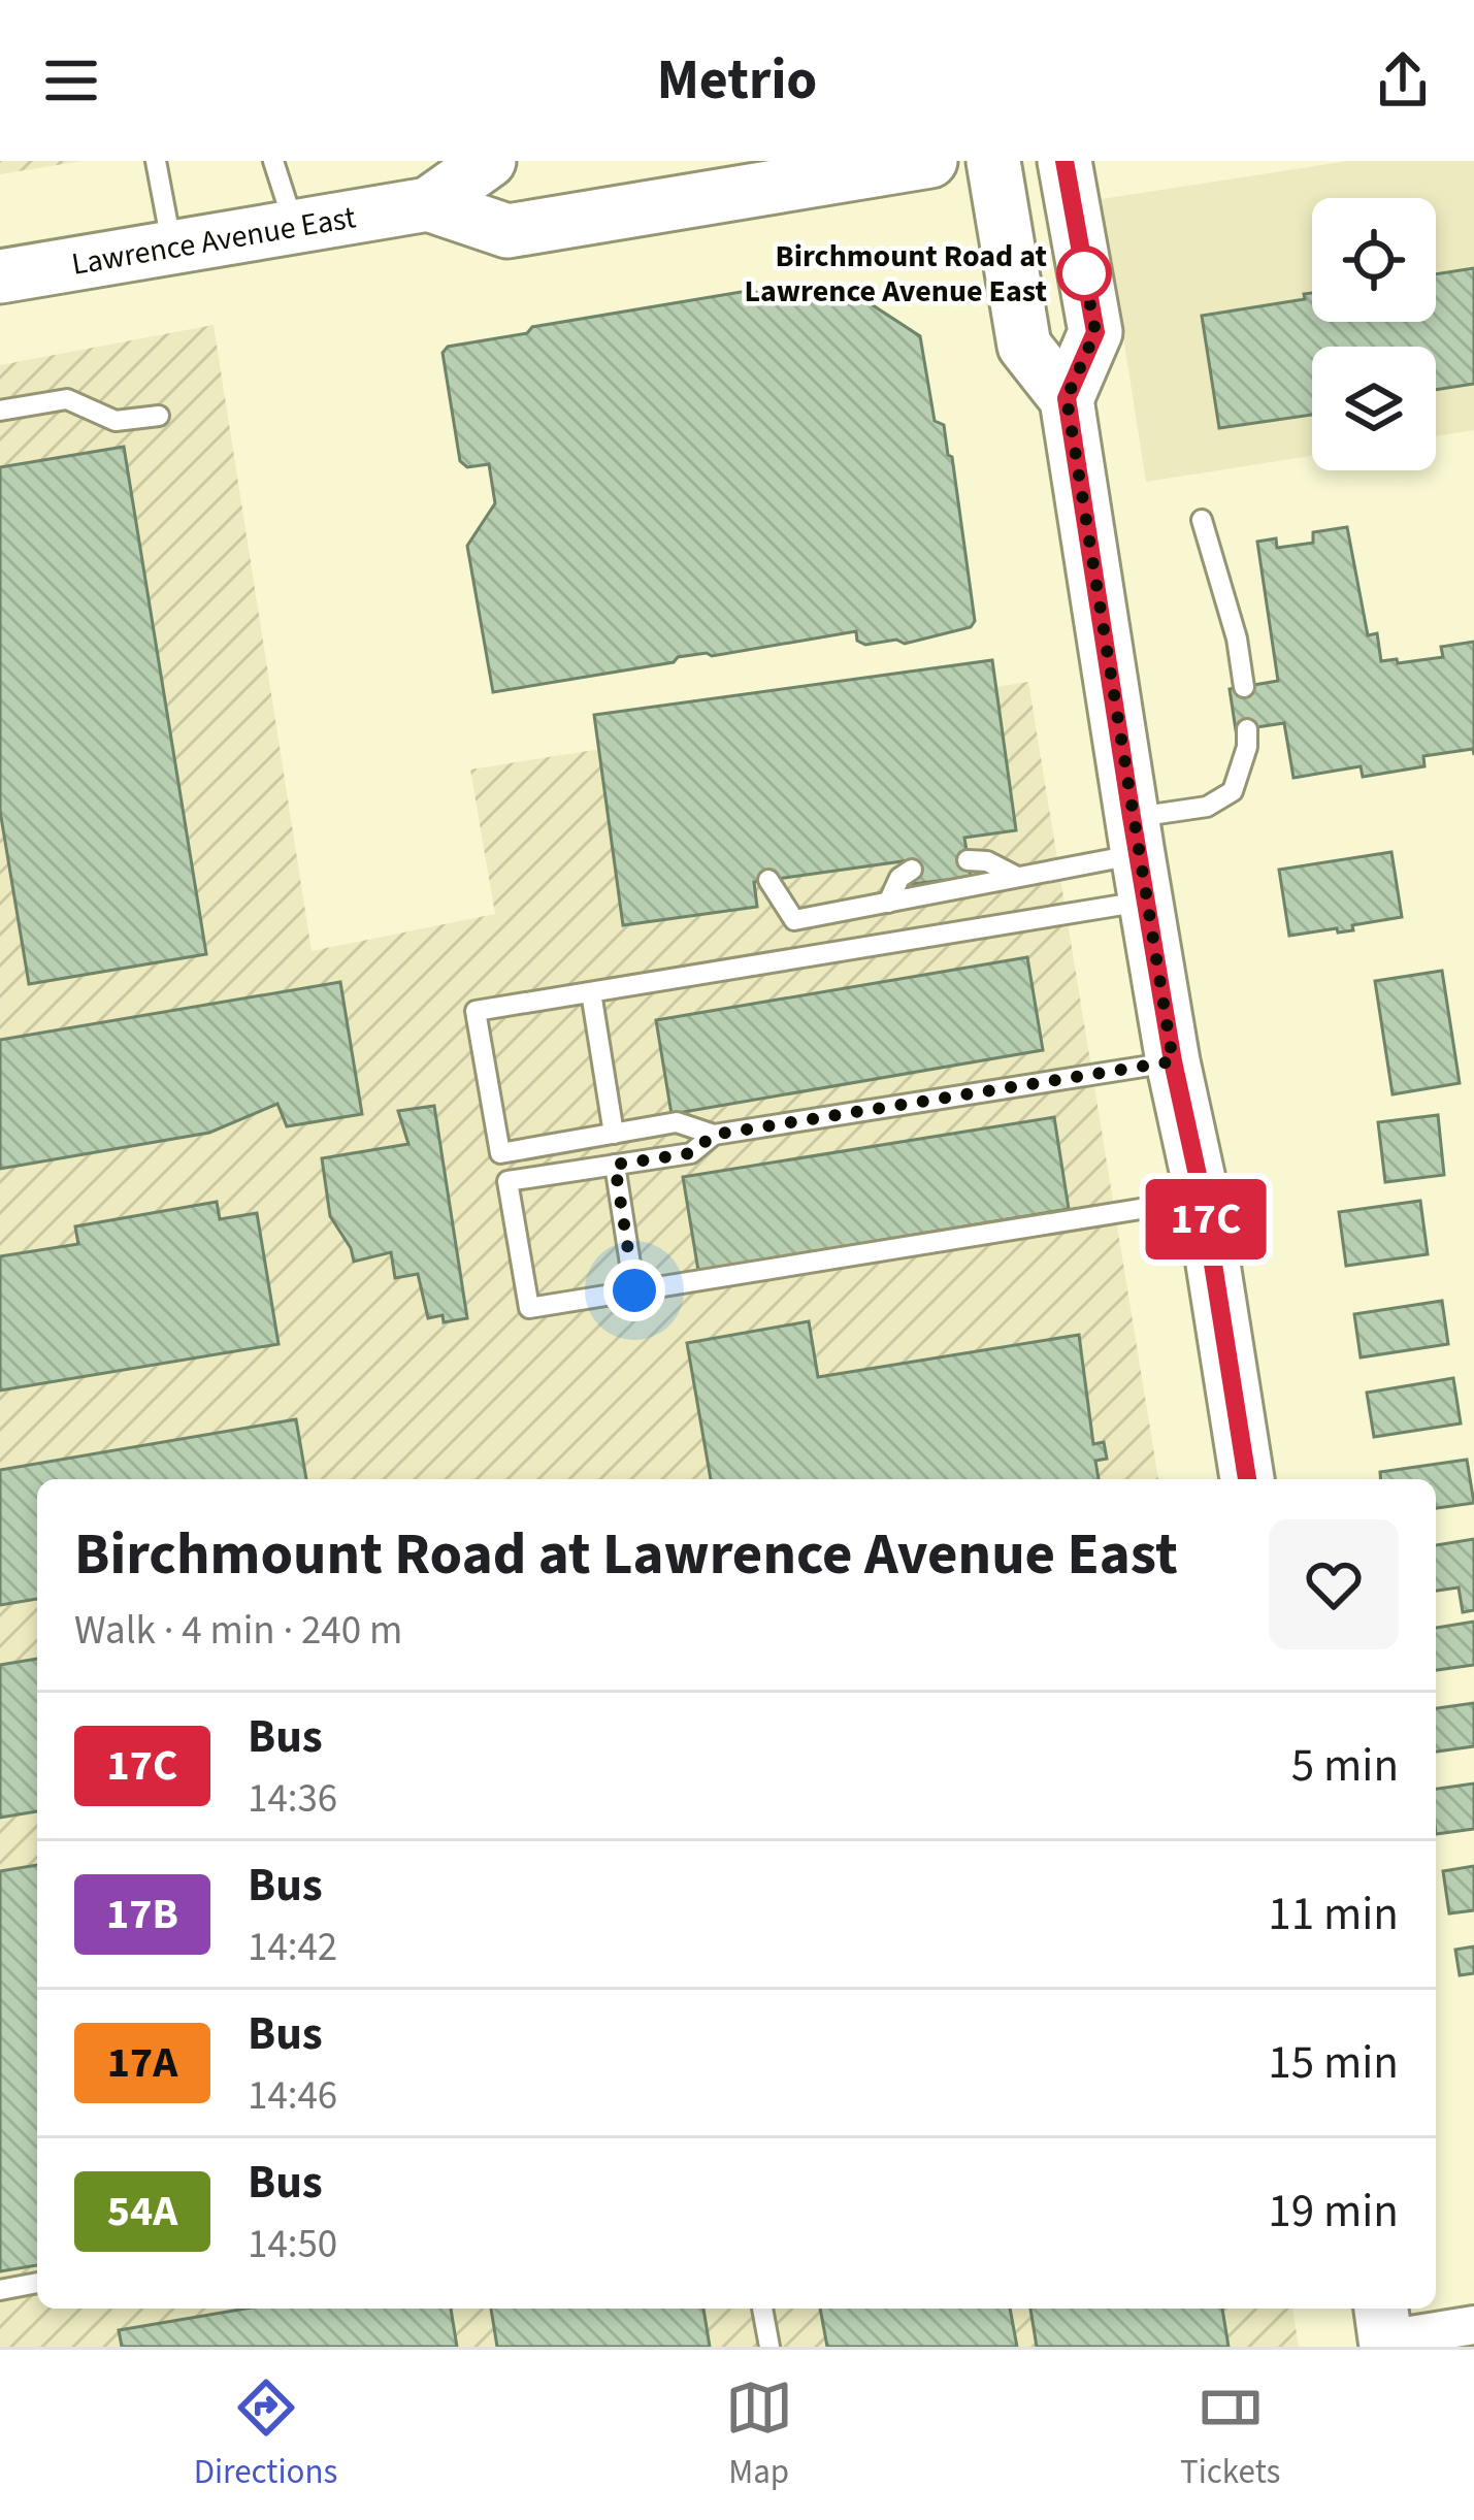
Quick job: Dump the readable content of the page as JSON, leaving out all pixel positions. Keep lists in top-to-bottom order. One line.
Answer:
{"streets":{"main road":["Lawrence Avenue East"]},"places":["Birchmount Road at Lawrence Avenue East"],"lines":["bus line 17C"],"page":{"header":"Metrio","on_map":"17C","heading":["Birchmount Road at Lawrence Avenue East","Walk · 4 min · 240 m"],"list":[{"mark":"17C","name":"Bus","note":"14:36","value":"5 min"},{"mark":"17B","name":"Bus","note":"14:42","value":"11 min"},{"mark":"17A","name":"Bus","note":"14:46","value":"15 min"},{"mark":"54A","name":"Bus","note":"14:50","value":"19 min"}],"tabs":["Directions","Map","Tickets"]}}
